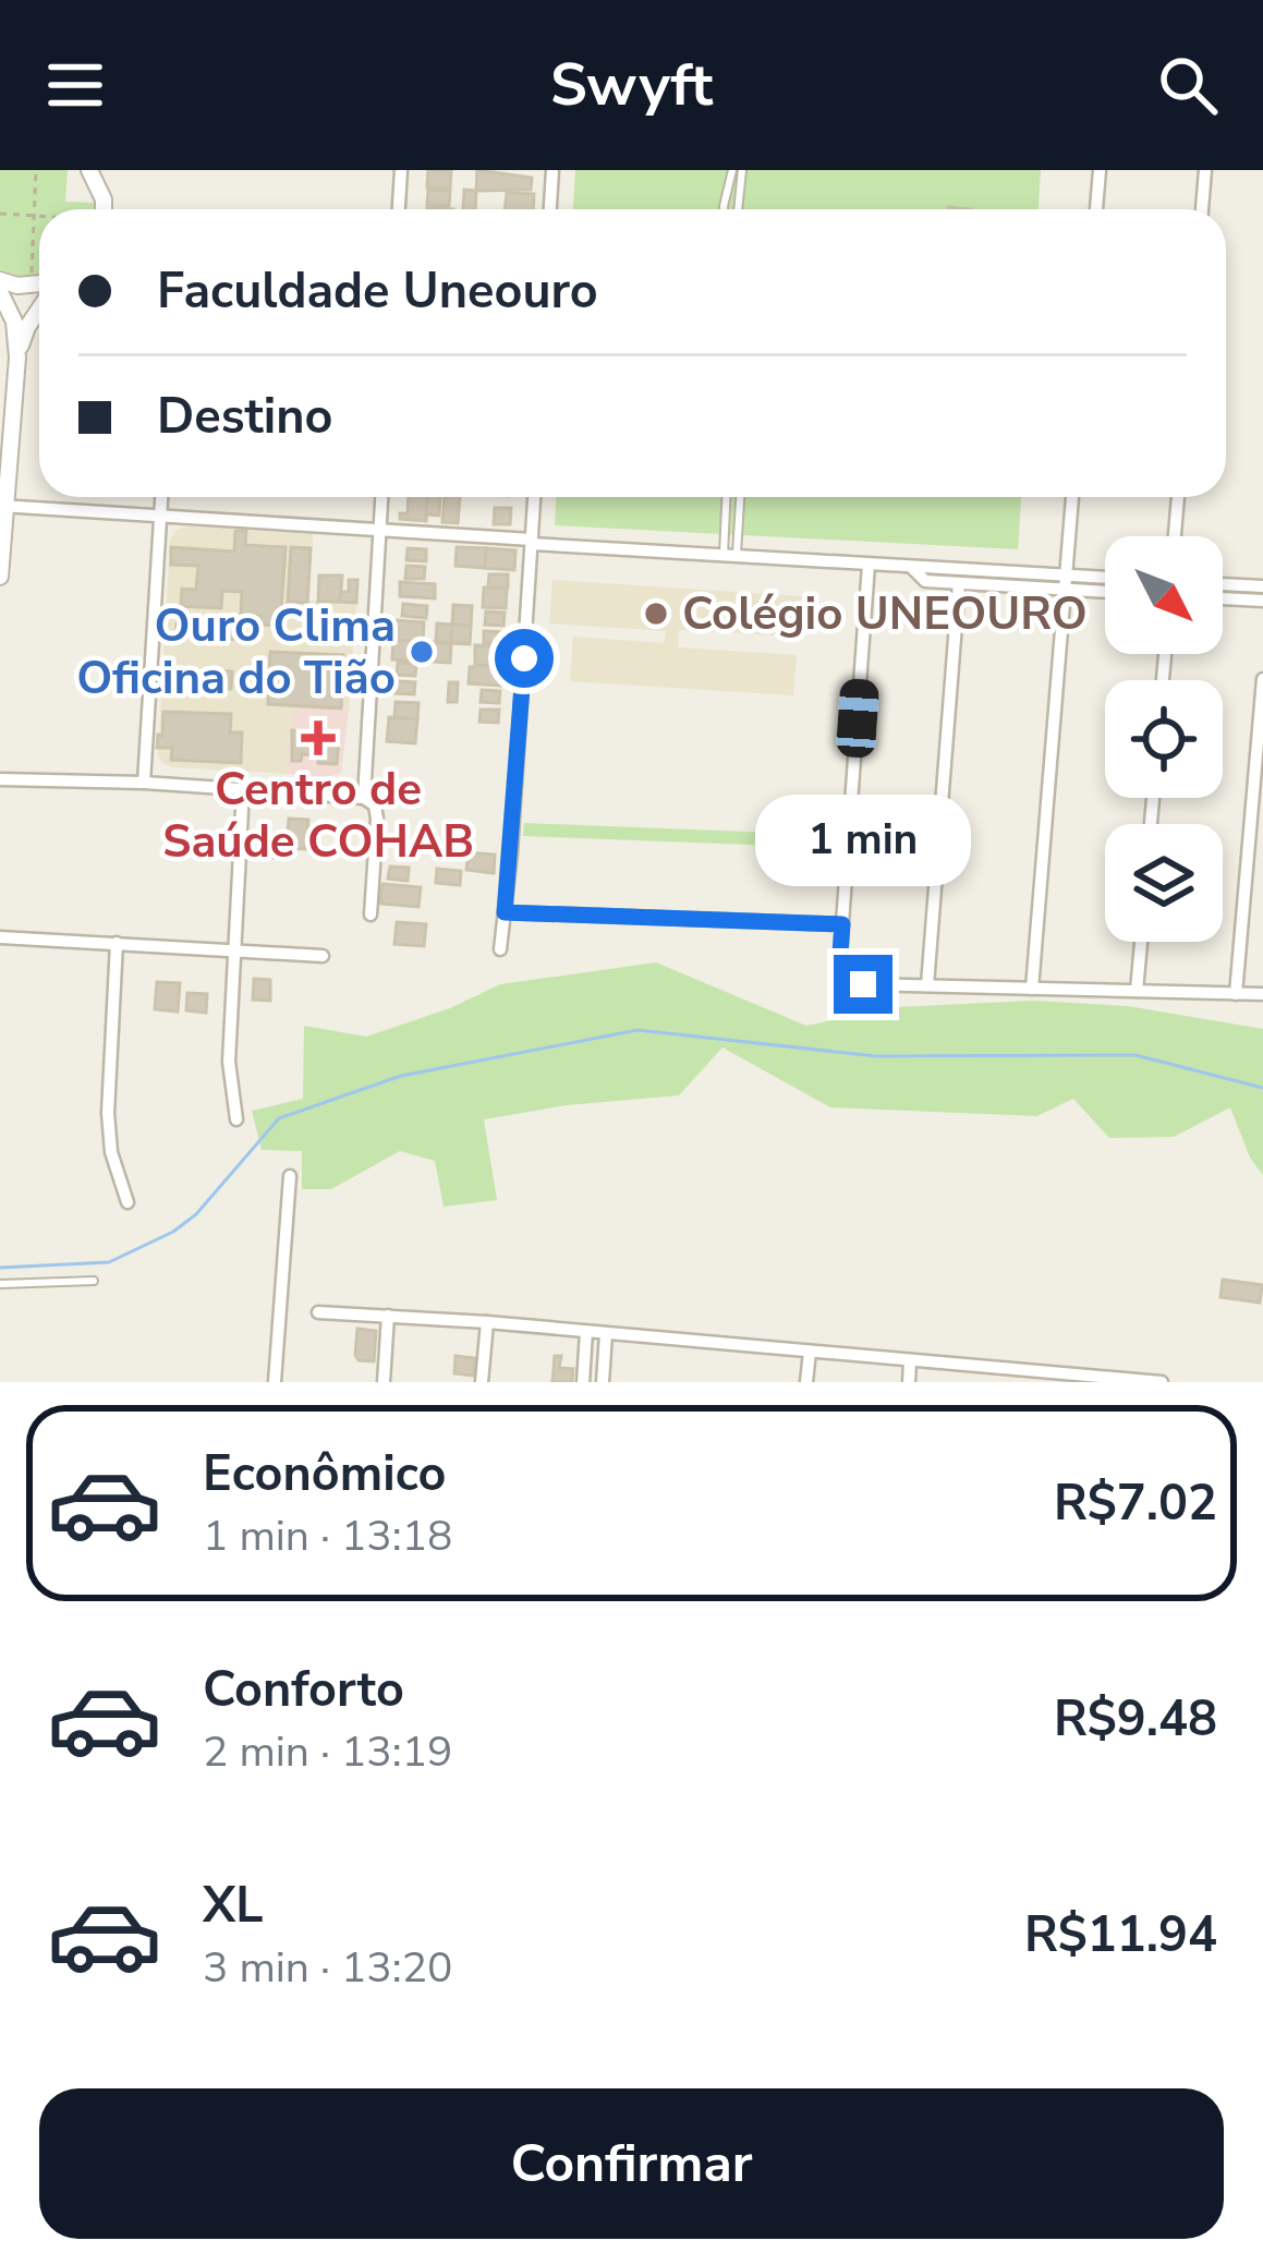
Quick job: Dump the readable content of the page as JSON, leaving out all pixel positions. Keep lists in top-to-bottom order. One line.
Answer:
{"places":{"other":["Colégio UNEOURO","Ouro Clima Oficina do Tião"],"health":["Centro de Saúde COHAB"]},"north":"bottom right","page":{"header":"Swyft","banner":["Faculdade Uneouro","Destino"],"bubble":"1 min","list":[{"name":"Econômico","note":"1 min · 13:18","value":"R$7.02"},{"name":"Conforto","note":"2 min · 13:19","value":"R$9.48"},{"name":"XL","note":"3 min · 13:20","value":"R$11.94"}],"buttons":"Confirmar"}}
